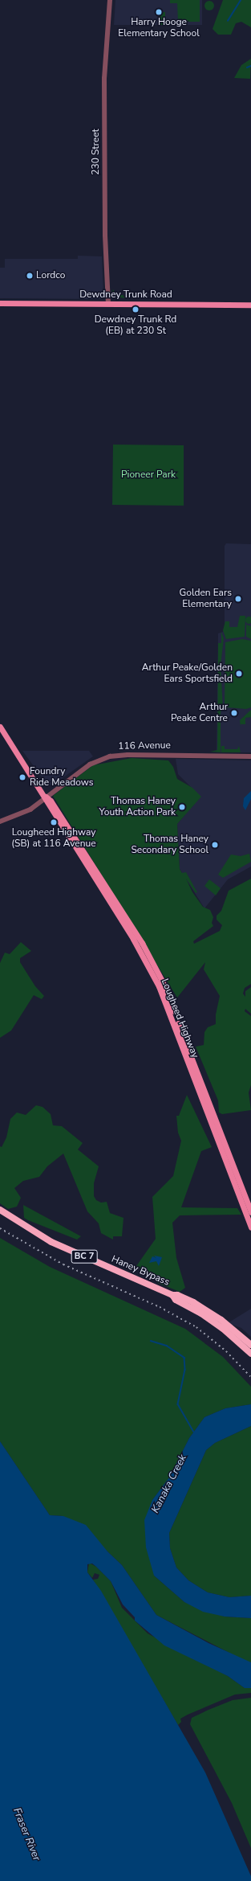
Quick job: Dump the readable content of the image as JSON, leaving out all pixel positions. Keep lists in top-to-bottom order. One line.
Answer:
{"streets":{"highway":["BC 7","Haney Bypass"],"main road":["Dewdney Trunk Road","Lougheed Highway"],"street":["230 Street","116 Avenue"]},"crossings":[["230 Street","Dewdney Trunk Road"],["116 Avenue","Lougheed Highway"]],"water":["Kanaka Creek","Fraser River"],"parks":["Pioneer Park"],"places":["Harry Hooge Elementary School","Lordco","Dewdney Trunk Rd (EB) at 230 St","Golden Ears Elementary","Arthur Peake/Golden Ears Sportsfield","Arthur Peake Centre","Foundry Ride Meadows","Thomas Haney Youth Action Park","Lougheed Highway (SB) at 116 Avenue","Thomas Haney Secondary School"]}
